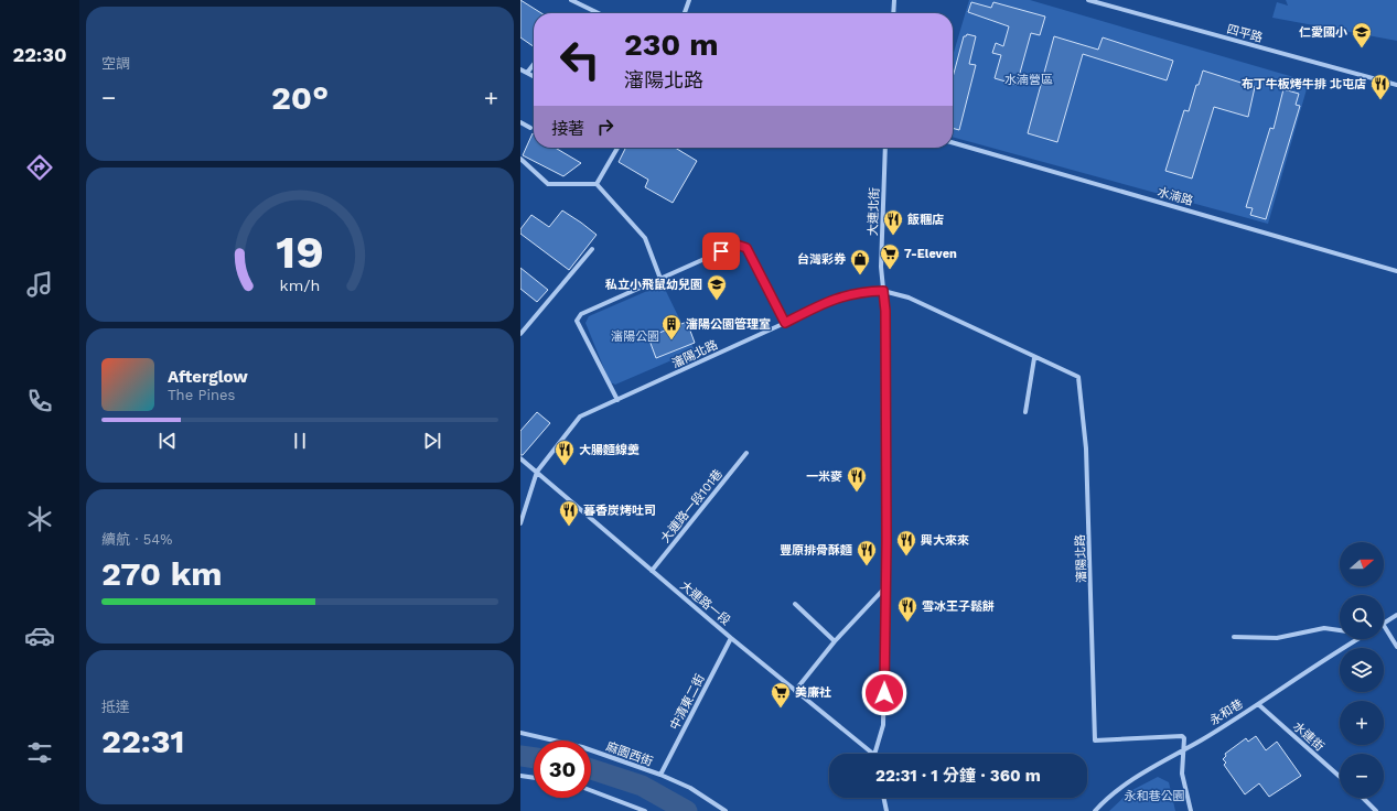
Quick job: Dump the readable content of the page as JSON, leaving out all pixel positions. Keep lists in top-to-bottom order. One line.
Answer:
{"streets":{"street":["四平路","水湳路","大連北街","瀋陽北路","大連路一段101巷","大連路一段","中清東二街","永和巷","水連街","麻園西街"]},"crossings":[["大連北街","瀋陽北路"],["瀋陽北路","大連路一段"],["瀋陽北路","永和巷"],["大連路一段101巷","大連路一段"],["大連路一段","中清東二街"],["中清東二街","麻園西街"],["永和巷","水連街"]],"parks":["水湳營區","瀋陽公園","永和巷公園"],"places":{"school or university":["仁愛國小","私立小飛鼠幼兒園"],"restaurant":["布丁牛板烤牛排 北屯店","飯糰店","大腸麵線羹","一米麥","暮香炭烤吐司","興大來來","豐原排骨酥麵","雪冰王子鬆餅"],"supermarket":["7-Eleven","美廉社"],"shop":["台灣彩券"],"building":["瀋陽公園管理室"]},"north":"right","page":{"tabs":"22:30","tile":["空調",["續航 · 54%","270 km"],["抵達","22:31"]],"turn":["230 m","瀋陽北路"],"heat":["−","20°","+"],"then":"接著","song":["Afterglow","The Pines"],"map_buttons":["+","−"],"limit":"30","trip":"22:31 · 1 分鐘 · 360 m","gauge":["19","km/h"]}}
